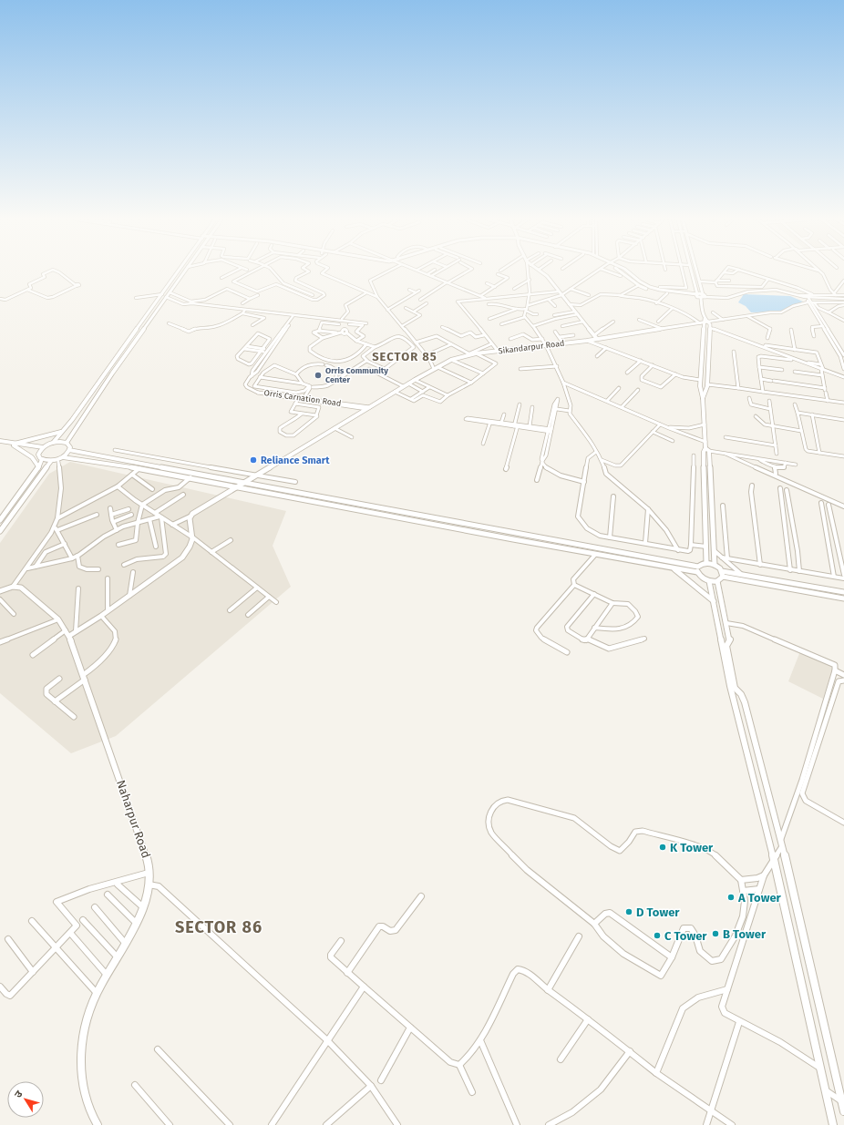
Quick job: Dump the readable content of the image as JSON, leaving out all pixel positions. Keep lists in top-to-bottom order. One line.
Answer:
{"streets":{"street":["Sikandarpur Road","Orris Carnation Road","Naharpur Road"]},"crossings":[["Sikandarpur Road","Orris Carnation Road"]],"districts":["SECTOR 85","SECTOR 86"],"places":["Orris Community Center","Reliance Smart","K Tower","A Tower","D Tower","B Tower","C Tower"],"north":"top left"}
